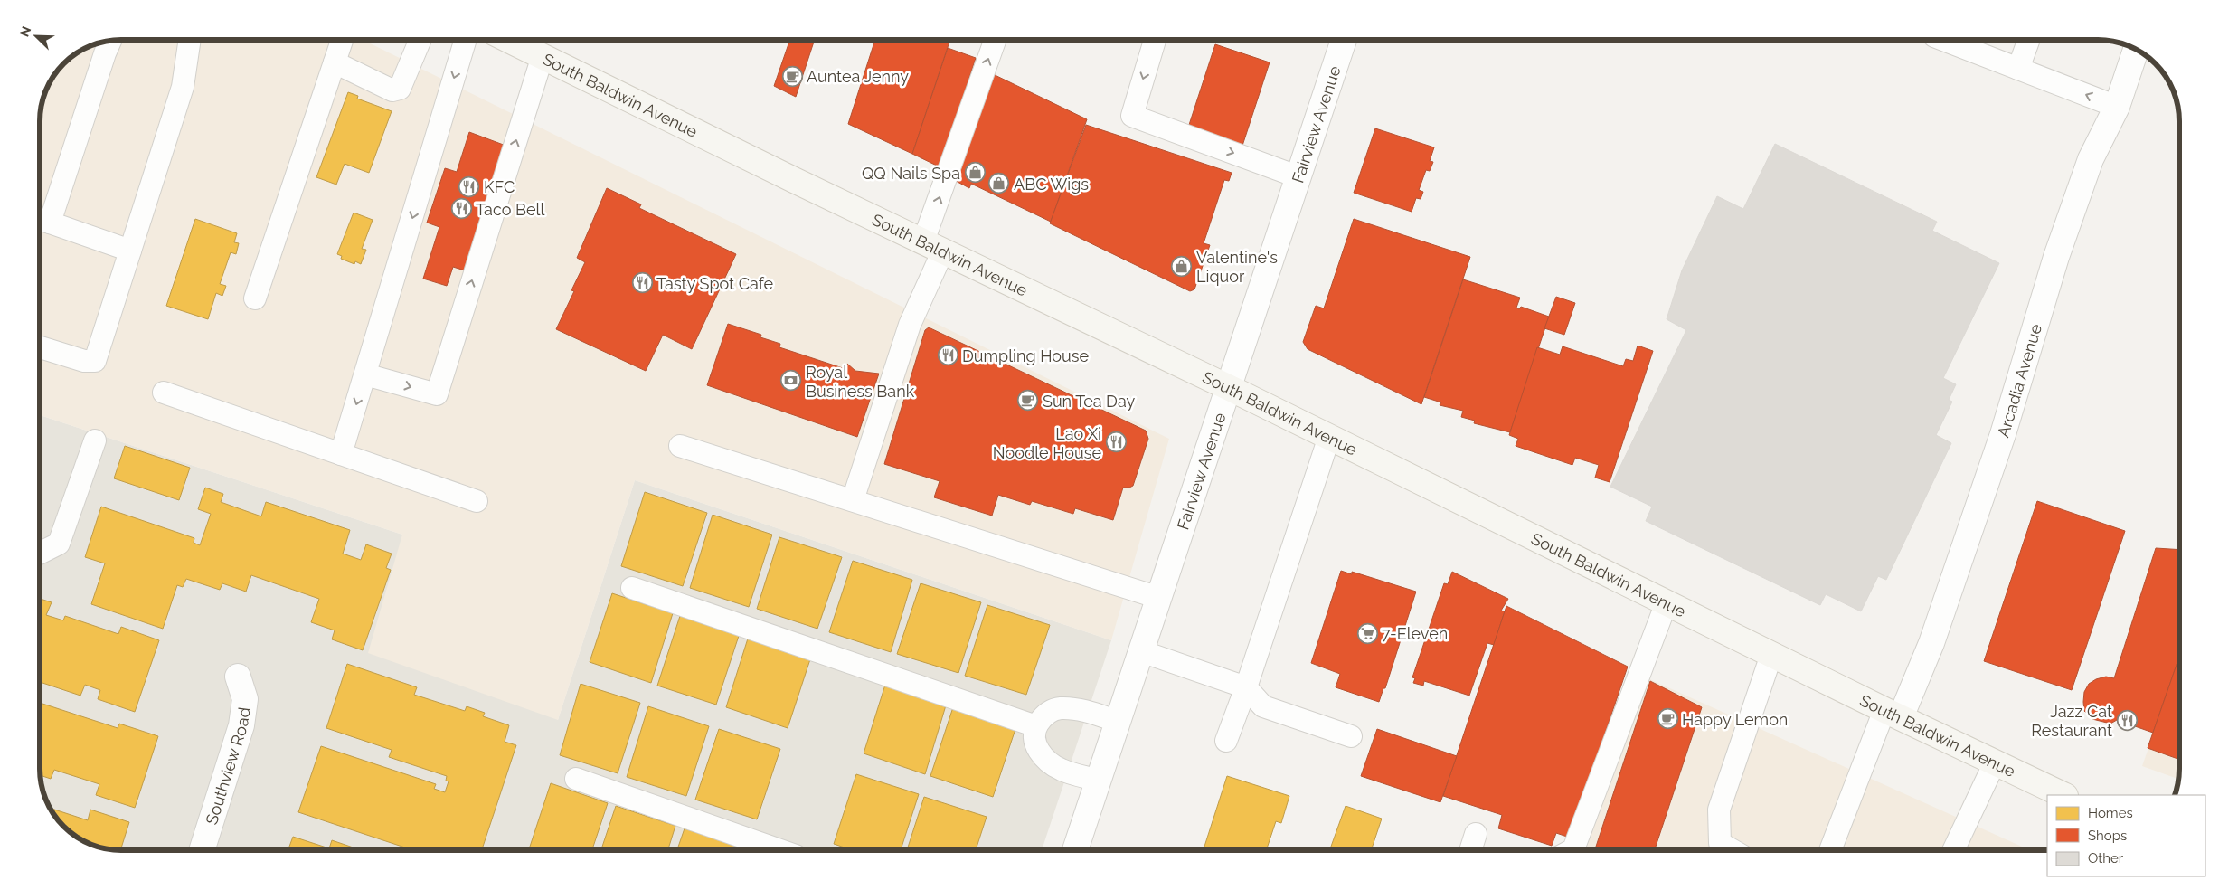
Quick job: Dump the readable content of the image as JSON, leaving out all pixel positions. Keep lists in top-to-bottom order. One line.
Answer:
{"streets":{"main road":["South Baldwin Avenue"],"street":["Fairview Avenue","Arcadia Avenue","Southview Road"]},"crossings":[["South Baldwin Avenue","Fairview Avenue"],["South Baldwin Avenue","Arcadia Avenue"]],"places":{"cafe":["Auntea Jenny","Sun Tea Day","Happy Lemon"],"shop":["QQ Nails Spa","ABC Wigs","Valentine's Liquor"],"restaurant":["KFC","Taco Bell","Tasty Spot Cafe","Dumpling House","Lao Xi Noodle House","Jazz Cat Restaurant"],"bank":["Royal Business Bank"],"supermarket":["7-Eleven"]},"legend":["Homes","Shops","Other"],"north":"top left"}
